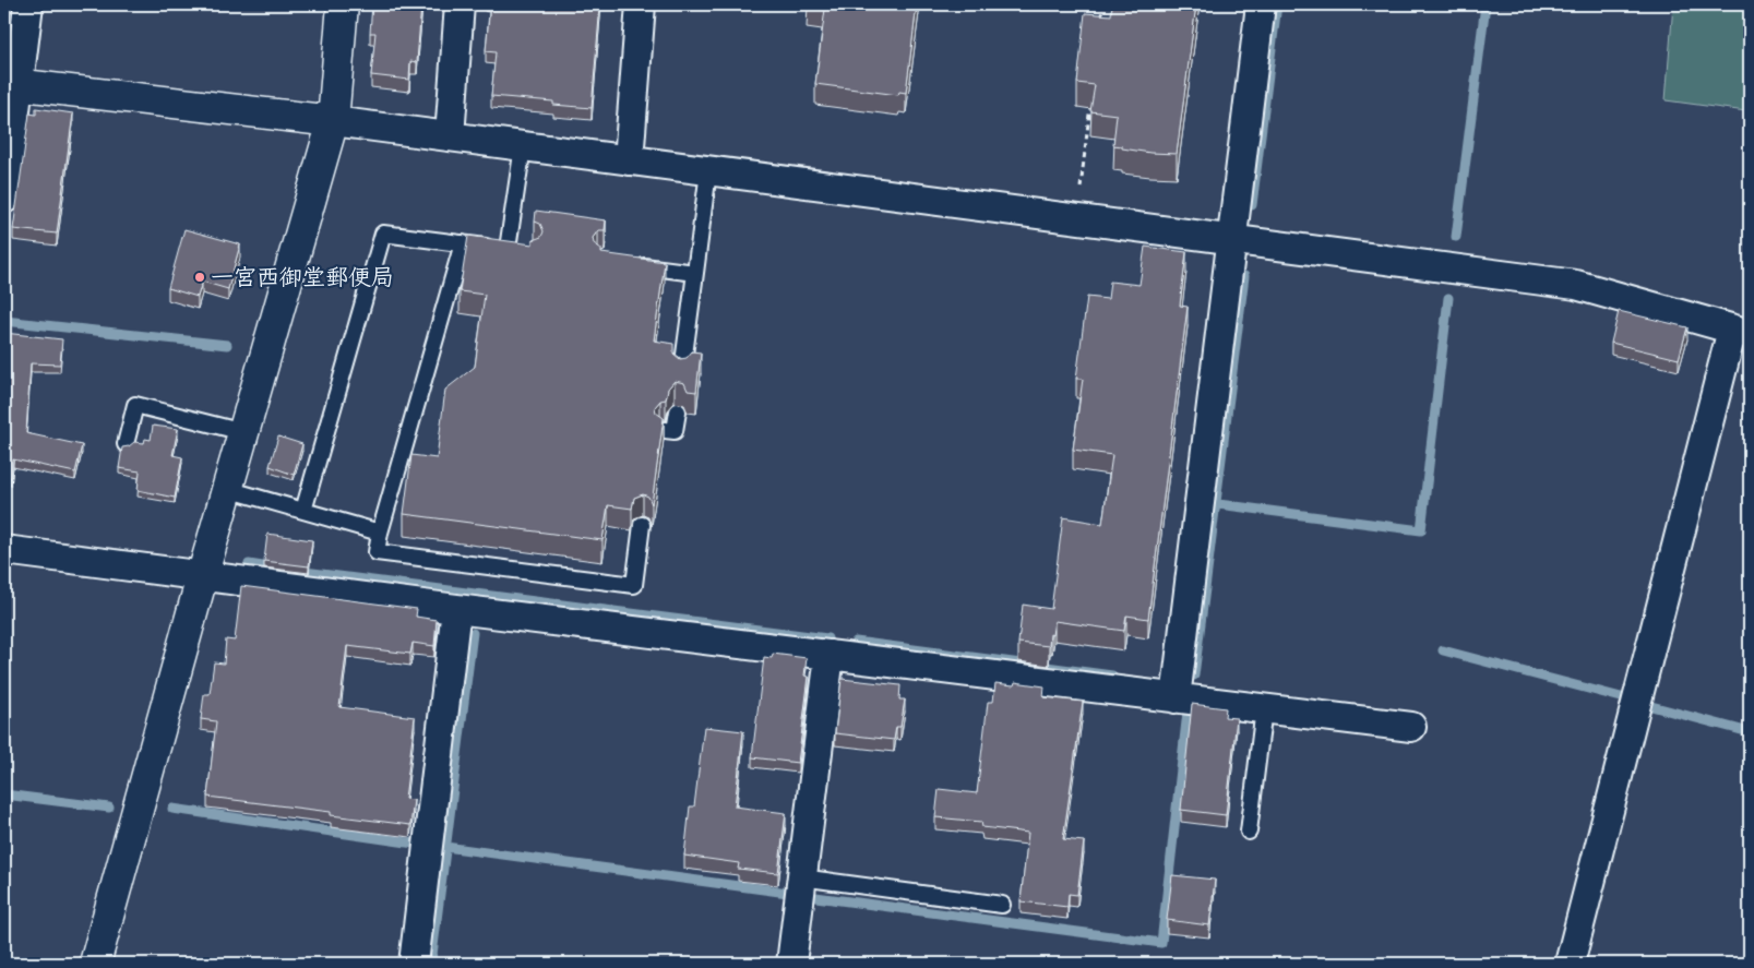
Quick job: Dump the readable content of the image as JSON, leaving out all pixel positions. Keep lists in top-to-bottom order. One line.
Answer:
{"places":["一宮西御堂郵便局"]}
